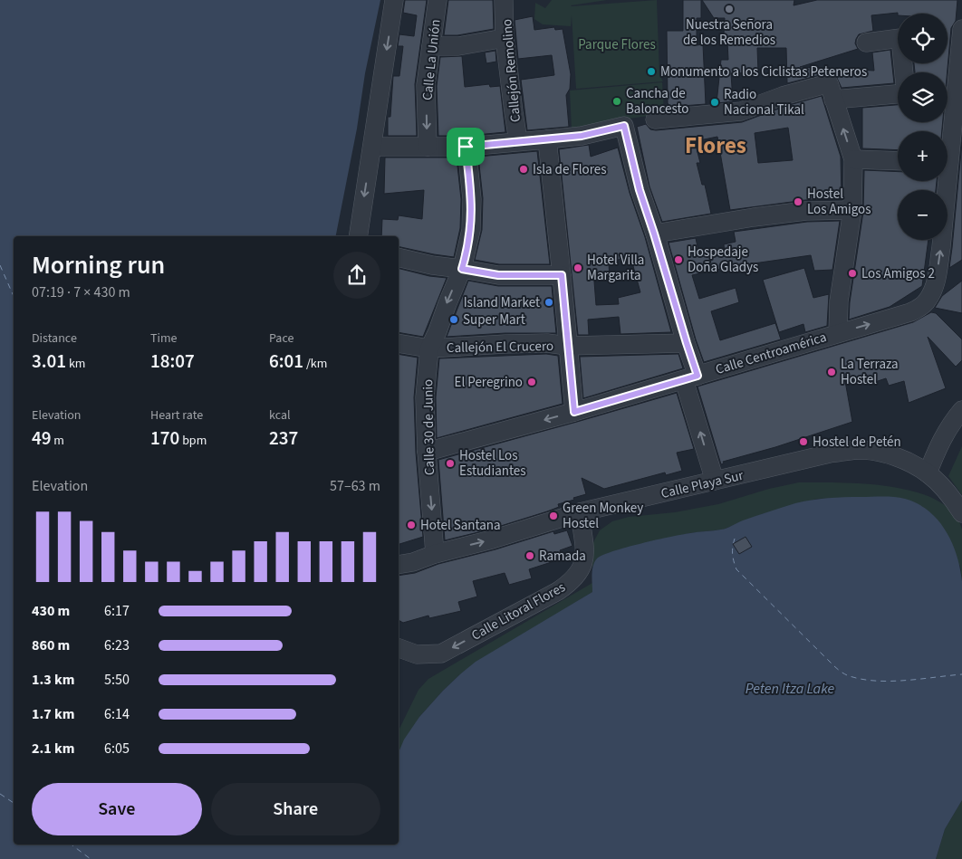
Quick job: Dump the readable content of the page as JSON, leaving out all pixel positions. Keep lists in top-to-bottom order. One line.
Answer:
{"streets":{"street":["Calle La Unión","Callejón Remolino","Callejón El Crucero","Calle Centroamérica","Calle 30 de Junio","Calle Playa Sur","Calle Litoral Flores"]},"crossings":[["Callejón El Crucero","Calle 30 de Junio"],["Calle Centroamérica","Calle 30 de Junio"],["Calle 30 de Junio","Calle Playa Sur"],["Calle Playa Sur","Calle Litoral Flores"]],"one_way":["Calle Litoral Flores"],"districts":["Flores"],"water":["Peten Itza Lake"],"parks":["Parque Flores"],"places":["Nuestra Señora de los Remedios","Monumento a los Ciclistas Peteneros","Cancha de Baloncesto","Radio Nacional Tikal","Isla de Flores","Hostel Los Amigos","Hospedaje Doña Gladys","Hotel Villa Margarita","Los Amigos 2","Island Market","Super Mart","La Terraza Hostel","El Peregrino","Hostel de Petén","Hostel Los Estudiantes","Green Monkey Hostel","Hotel Santana","Ramada"],"page":{"map_buttons":["+","−"],"heading":["Morning run","07:19 · 7 × 430 m"],"stats":[["Distance","3.01 km"],["Time","18:07"],["Pace","6:01 /km"],["Elevation","49 m"],["Heart rate","170 bpm"],["kcal","237"]],"chart":["Elevation","57–63 m"],"list":[{"name":"430 m","note":"6:17"},{"name":"860 m","note":"6:23"},{"name":"1.3 km","note":"5:50"},{"name":"1.7 km","note":"6:14"},{"name":"2.1 km","note":"6:05"}],"buttons":["Save","Share"]}}
